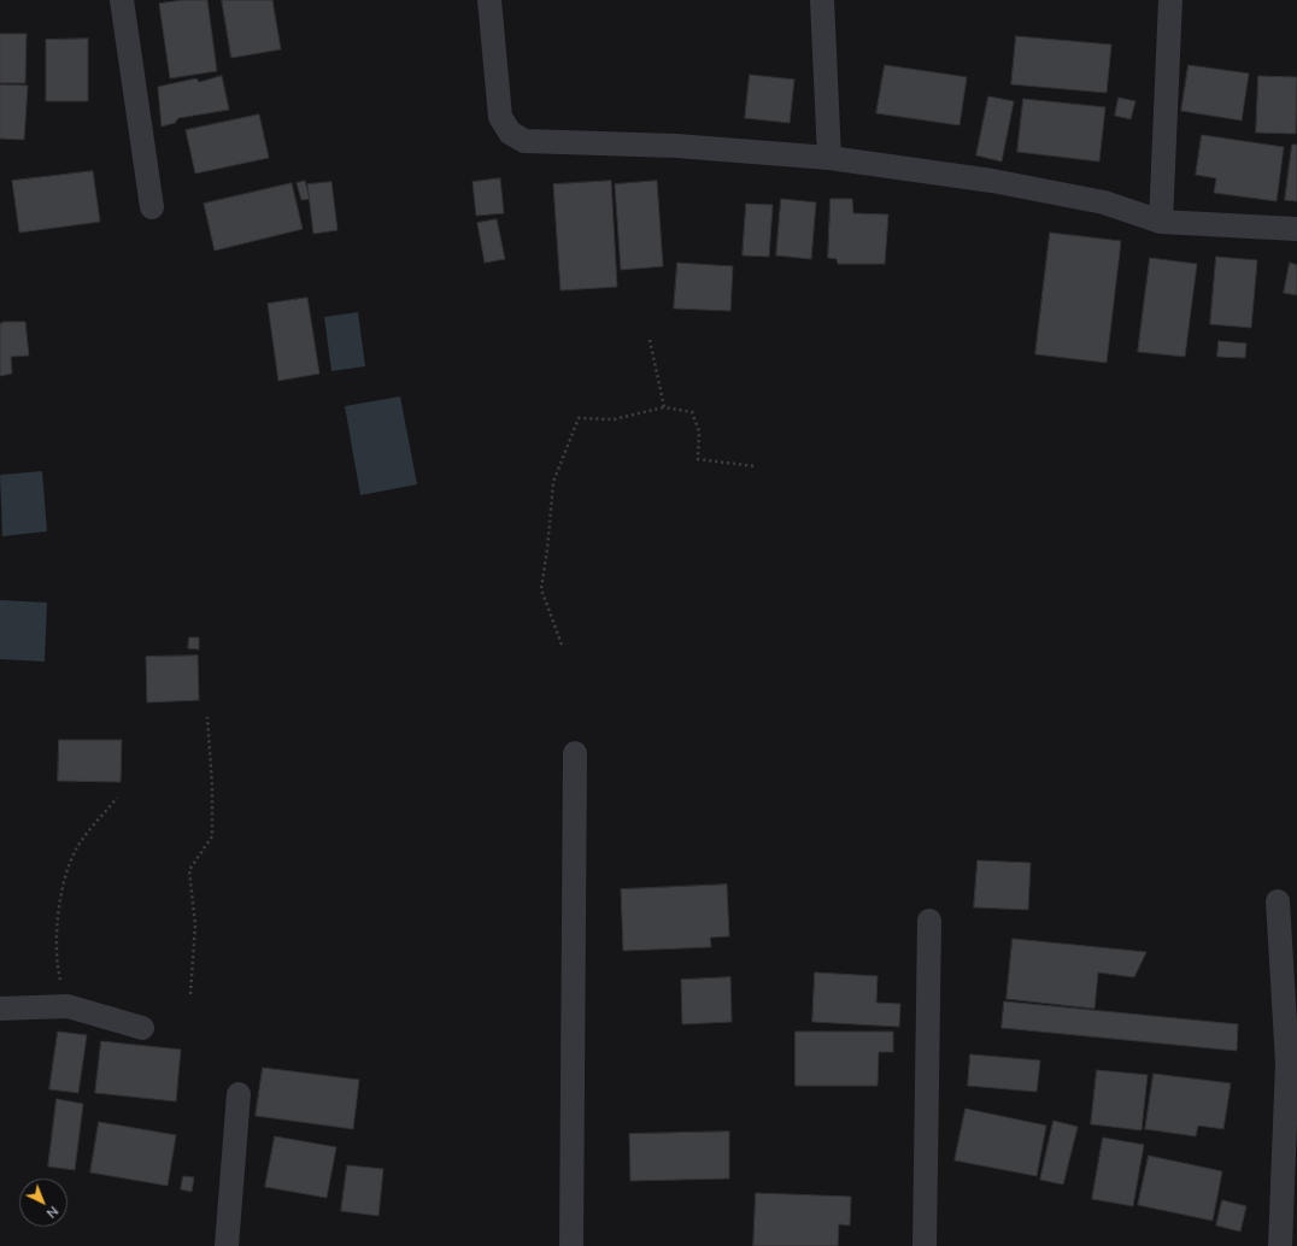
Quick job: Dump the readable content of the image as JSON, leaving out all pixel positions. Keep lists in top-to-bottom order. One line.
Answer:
{"north":"bottom right"}
